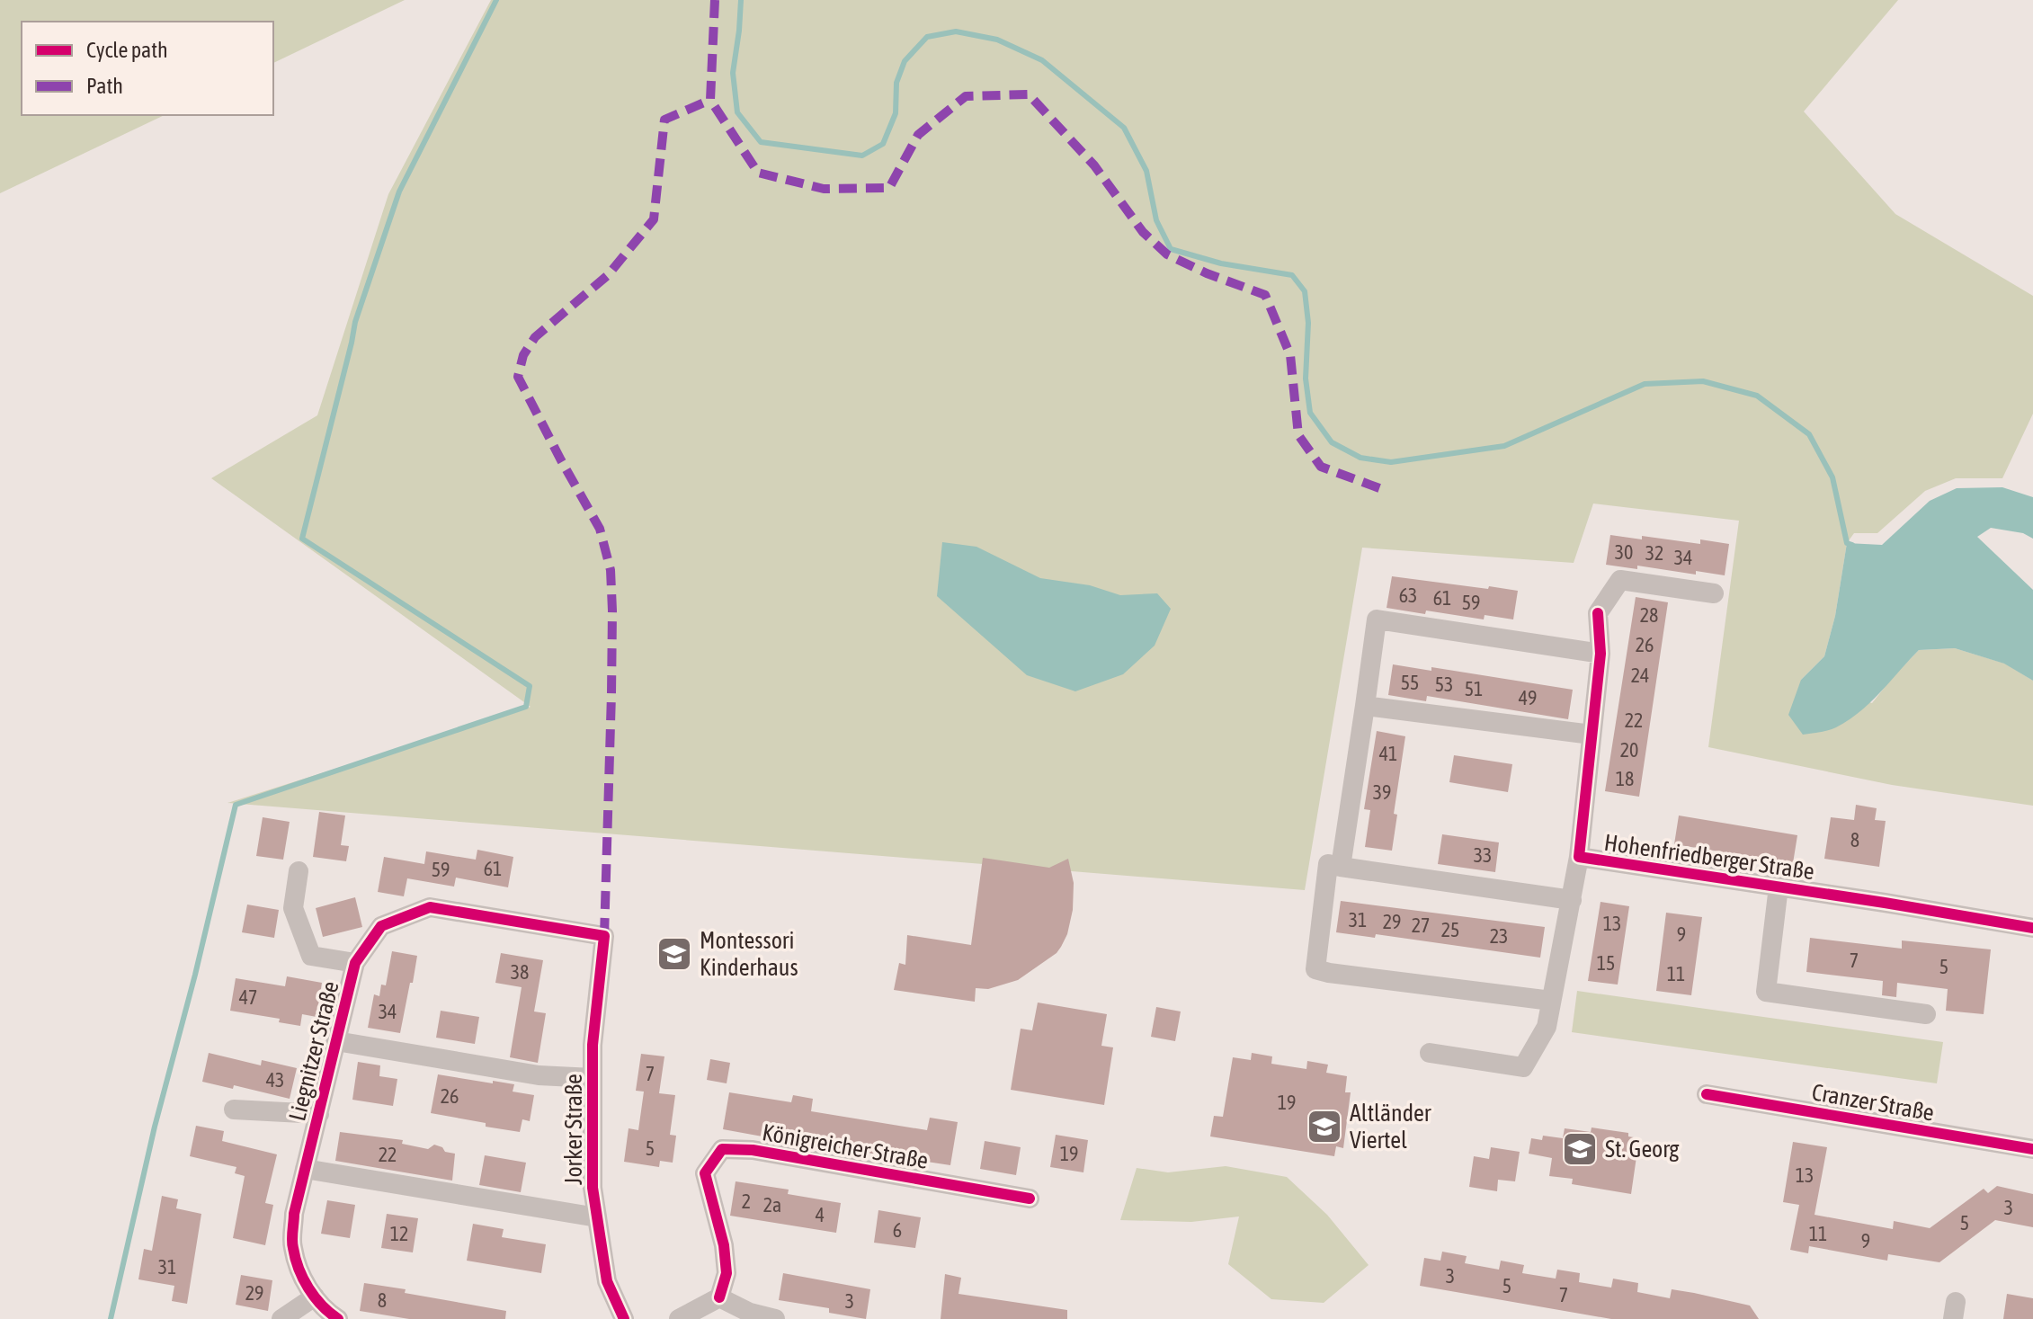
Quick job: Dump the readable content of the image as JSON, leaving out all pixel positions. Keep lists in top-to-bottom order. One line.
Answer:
{"streets":{"street":["Hohenfriedberger Straße","Liegnitzer Straße","Cranzer Straße","Jorker Straße","Königreicher Straße"]},"crossings":[["Liegnitzer Straße","Jorker Straße"]],"places":{"school or university":["Montessori Kinderhaus","Altländer Viertel","St. Georg"]},"house_numbers":["30","32","34","63","61","59","28","26","24","55","53","51","49","22","20","41","18","39","8","33","61","59","31","29","13","27","25","9","23","7","15","5","38","11","47","34","7","43","26","19","5","19","22","13","2","2a","3","4","5","6","12","11","9","31","3","5","29","7","8","3"],"legend":["Cycle path","Path"]}
